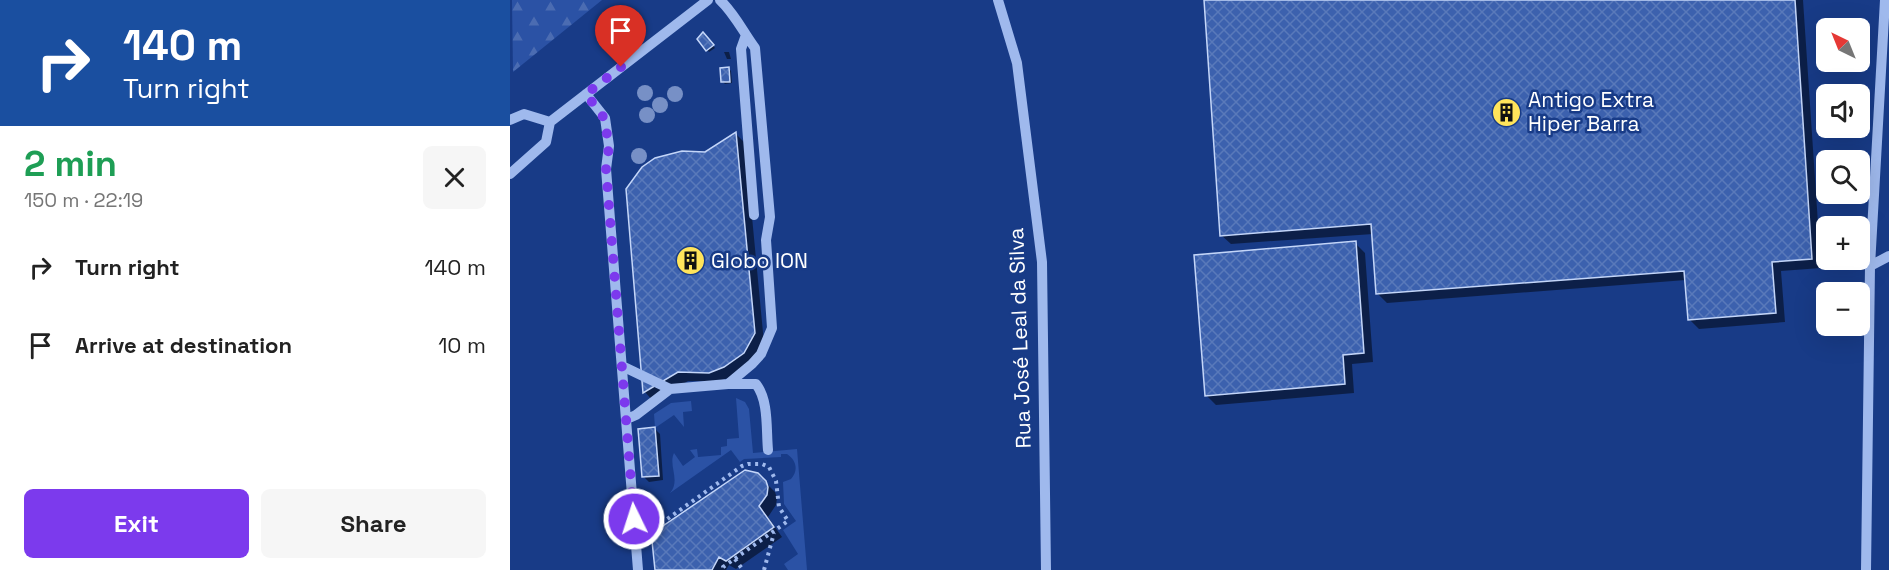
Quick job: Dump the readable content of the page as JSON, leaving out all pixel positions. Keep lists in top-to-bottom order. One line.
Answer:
{"streets":{"street":["Rua José Leal da Silva"]},"places":{"building":["Antigo Extra Hiper Barra","Globo ION"]},"north":"top left","page":{"turn":["140 m","Turn right"],"map_buttons":["+","−"],"heading":["2 min","150 m · 22:19"],"list":[{"name":"Turn right","value":"140 m"},{"name":"Arrive at destination","value":"10 m"}],"buttons":["Exit","Share"]}}
